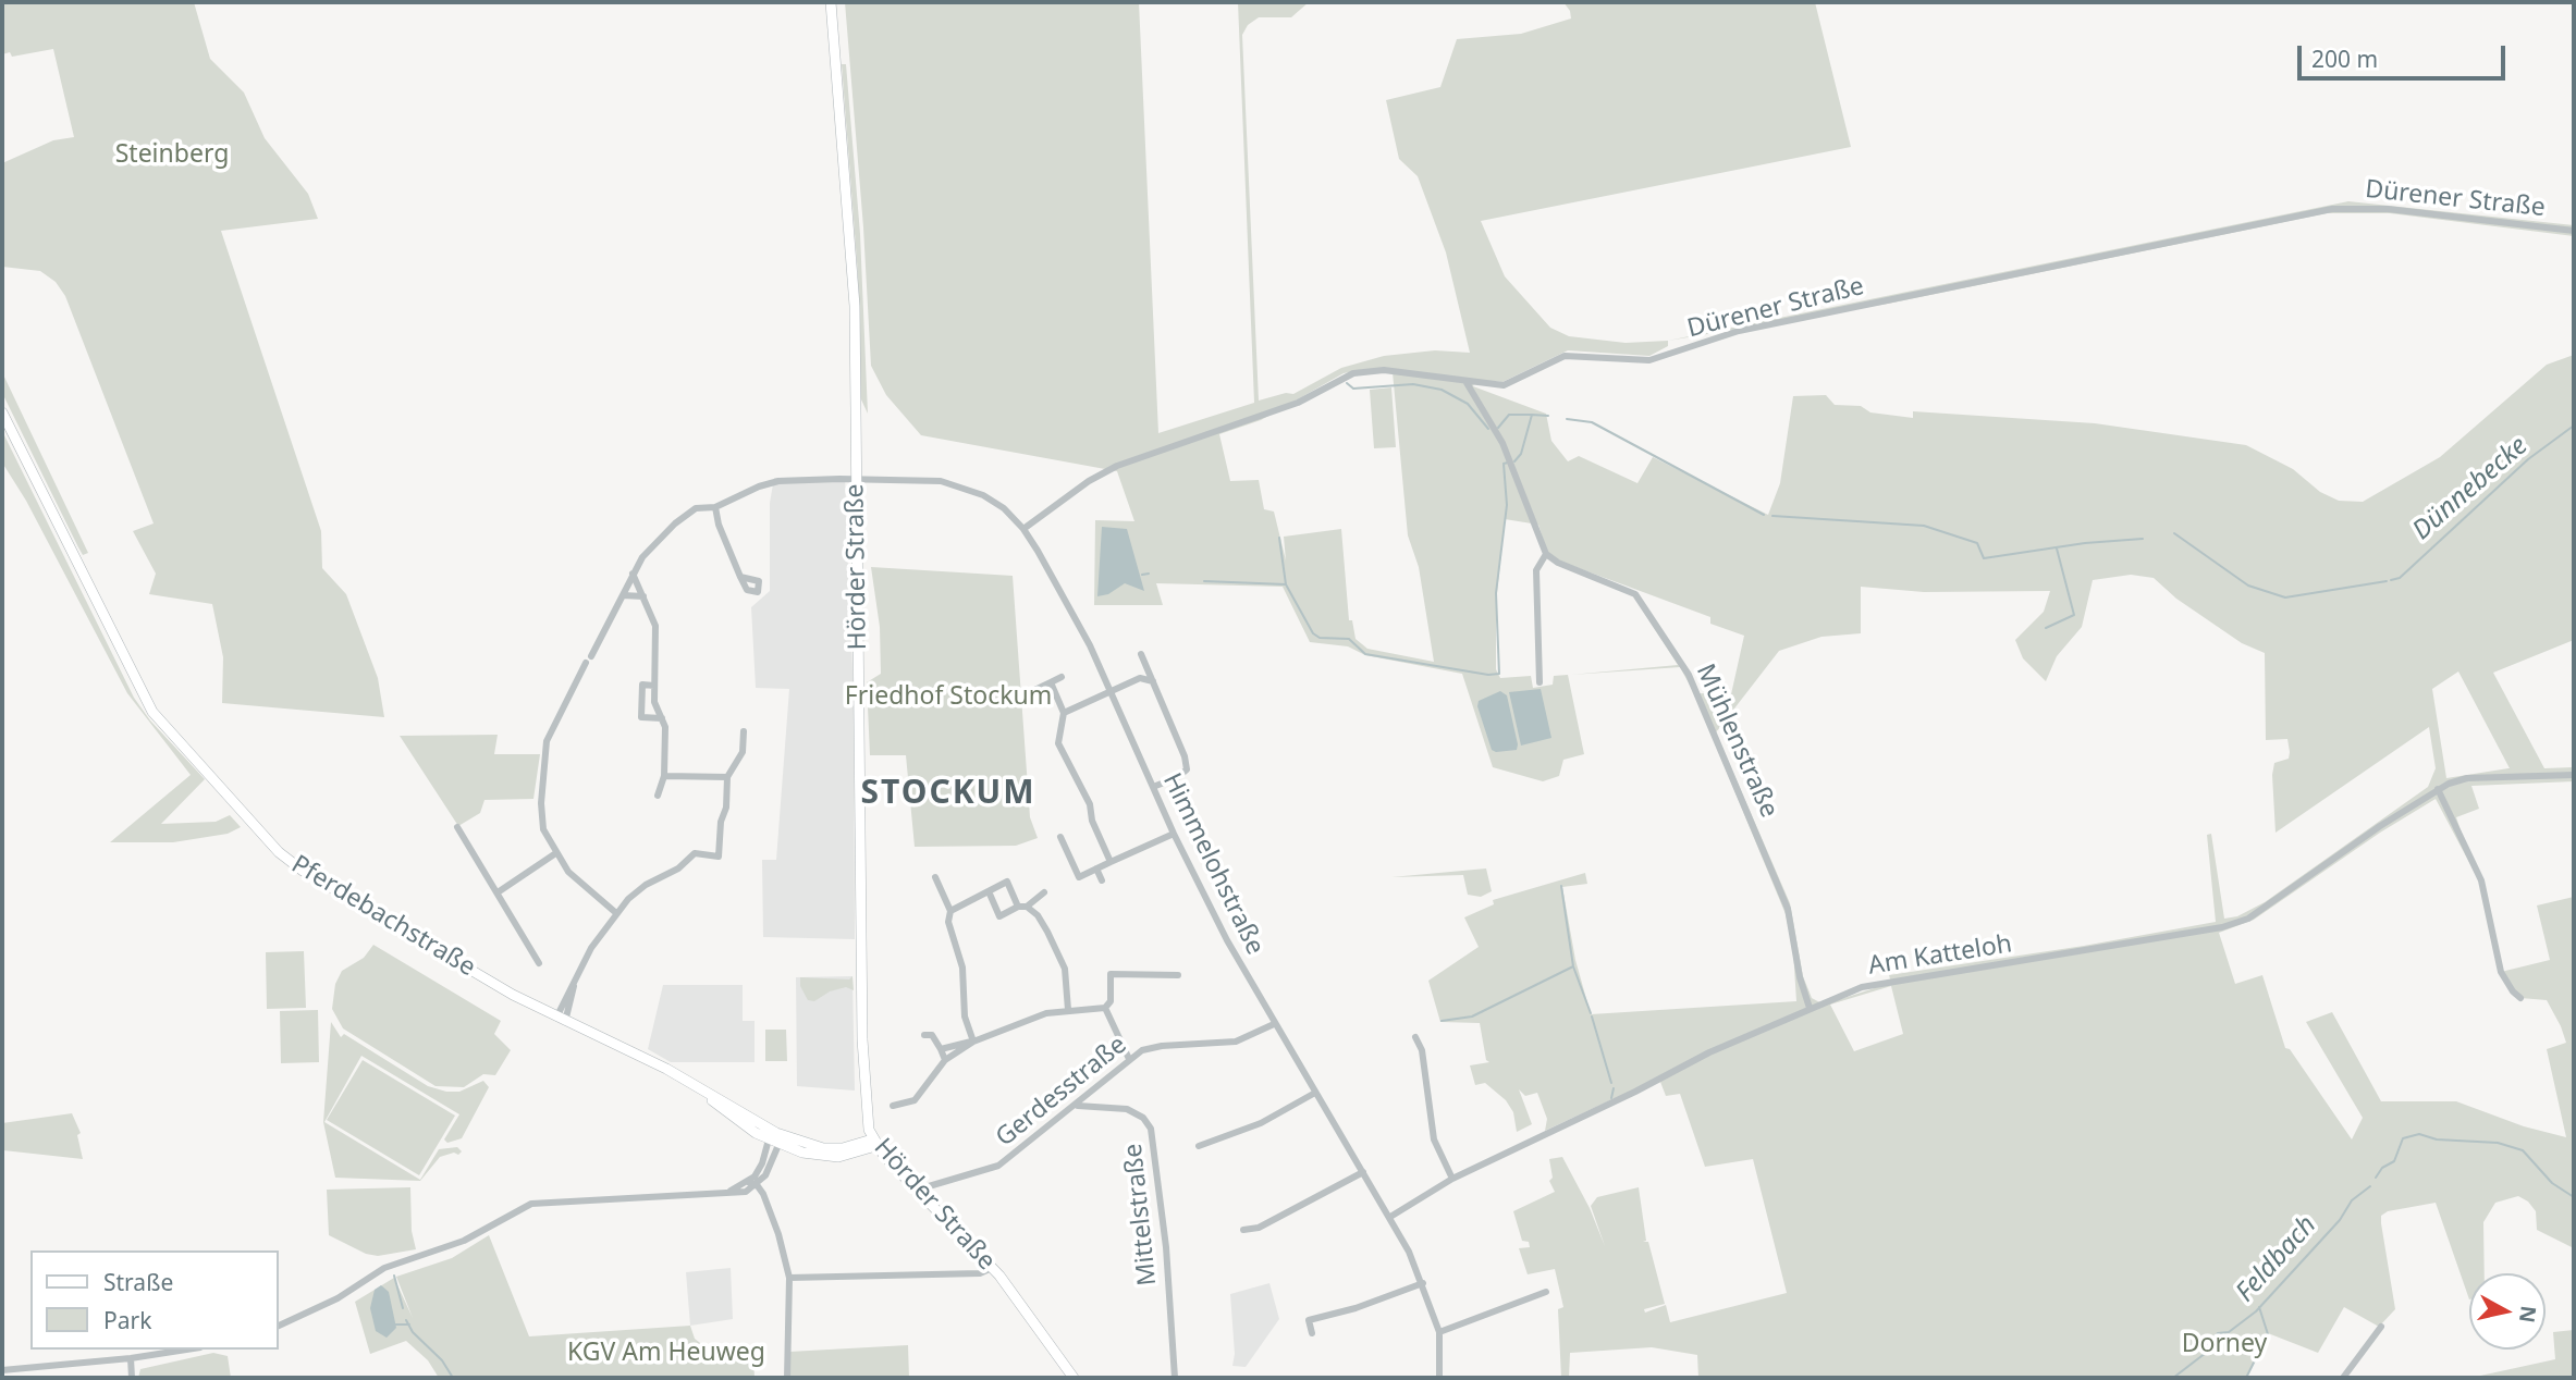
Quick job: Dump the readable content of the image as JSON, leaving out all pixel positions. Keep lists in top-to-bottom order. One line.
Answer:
{"streets":{"main road":["Hörder Straße","Pferdebachstraße"],"street":["Dürener Straße","Mühlenstraße","Himmelohstraße","Am Katteloh","Gerdesstraße","Mittelstraße"]},"crossings":[["Dürener Straße","Himmelohstraße"],["Hörder Straße","Himmelohstraße"],["Hörder Straße","Pferdebachstraße"],["Hörder Straße","Gerdesstraße"],["Mühlenstraße","Am Katteloh"],["Himmelohstraße","Am Katteloh"],["Himmelohstraße","Gerdesstraße"],["Gerdesstraße","Mittelstraße"]],"districts":["STOCKUM"],"water":["Dünnebecke","Feldbach"],"parks":["Steinberg","Friedhof Stockum","Dorney","KGV Am Heuweg"],"legend":["Straße","Park"],"scale_bar":"200 m","north":"right"}
